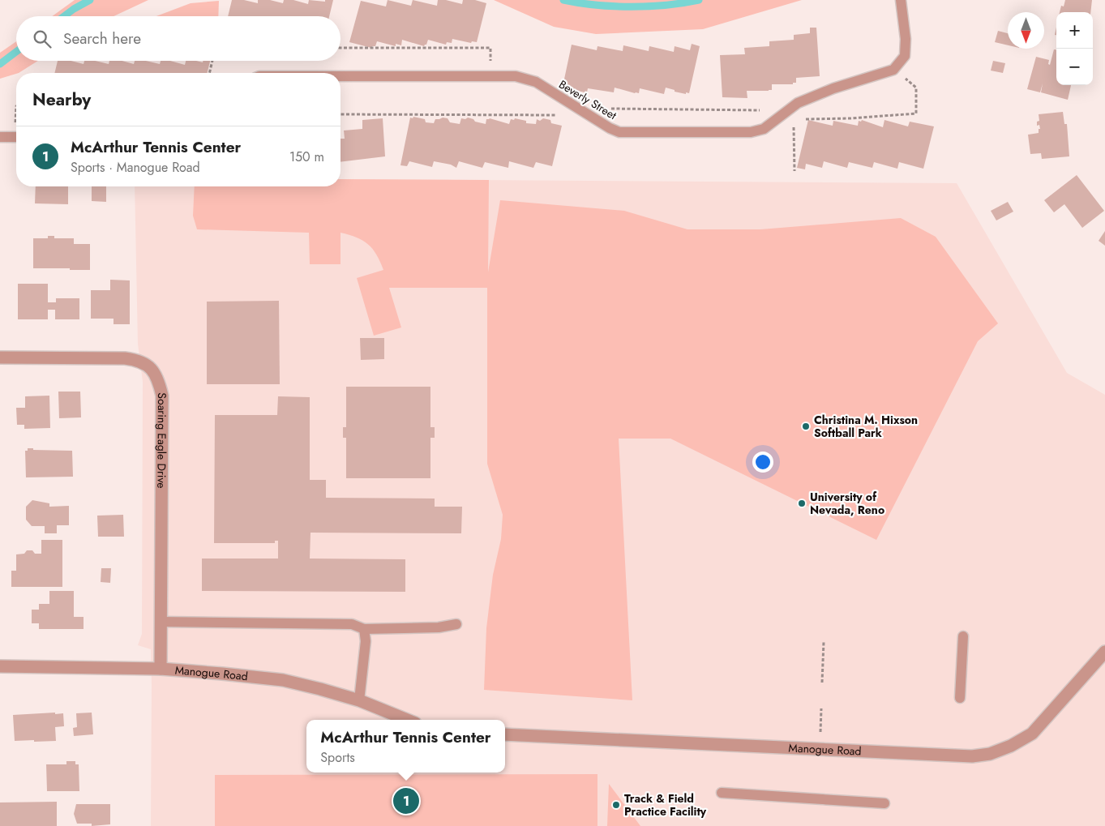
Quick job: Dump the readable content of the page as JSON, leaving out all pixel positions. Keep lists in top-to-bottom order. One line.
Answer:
{"streets":{"street":["Soaring Eagle Drive","Manogue Road"],"lane":["Beverly Street"]},"crossings":[["Soaring Eagle Drive","Manogue Road"]],"places":["Christina M. Hixson Softball Park","University of Nevada, Reno","Track & Field Practice Facility"],"north":"bottom","page":{"map_buttons":["+","−"],"search":"Search here","heading":"Nearby","list":[{"mark":"1","name":"McArthur Tennis Center","note":"Sports · Manogue Road","value":"150 m"}],"popup":["McArthur Tennis Center","Sports"],"pins":"1"}}
